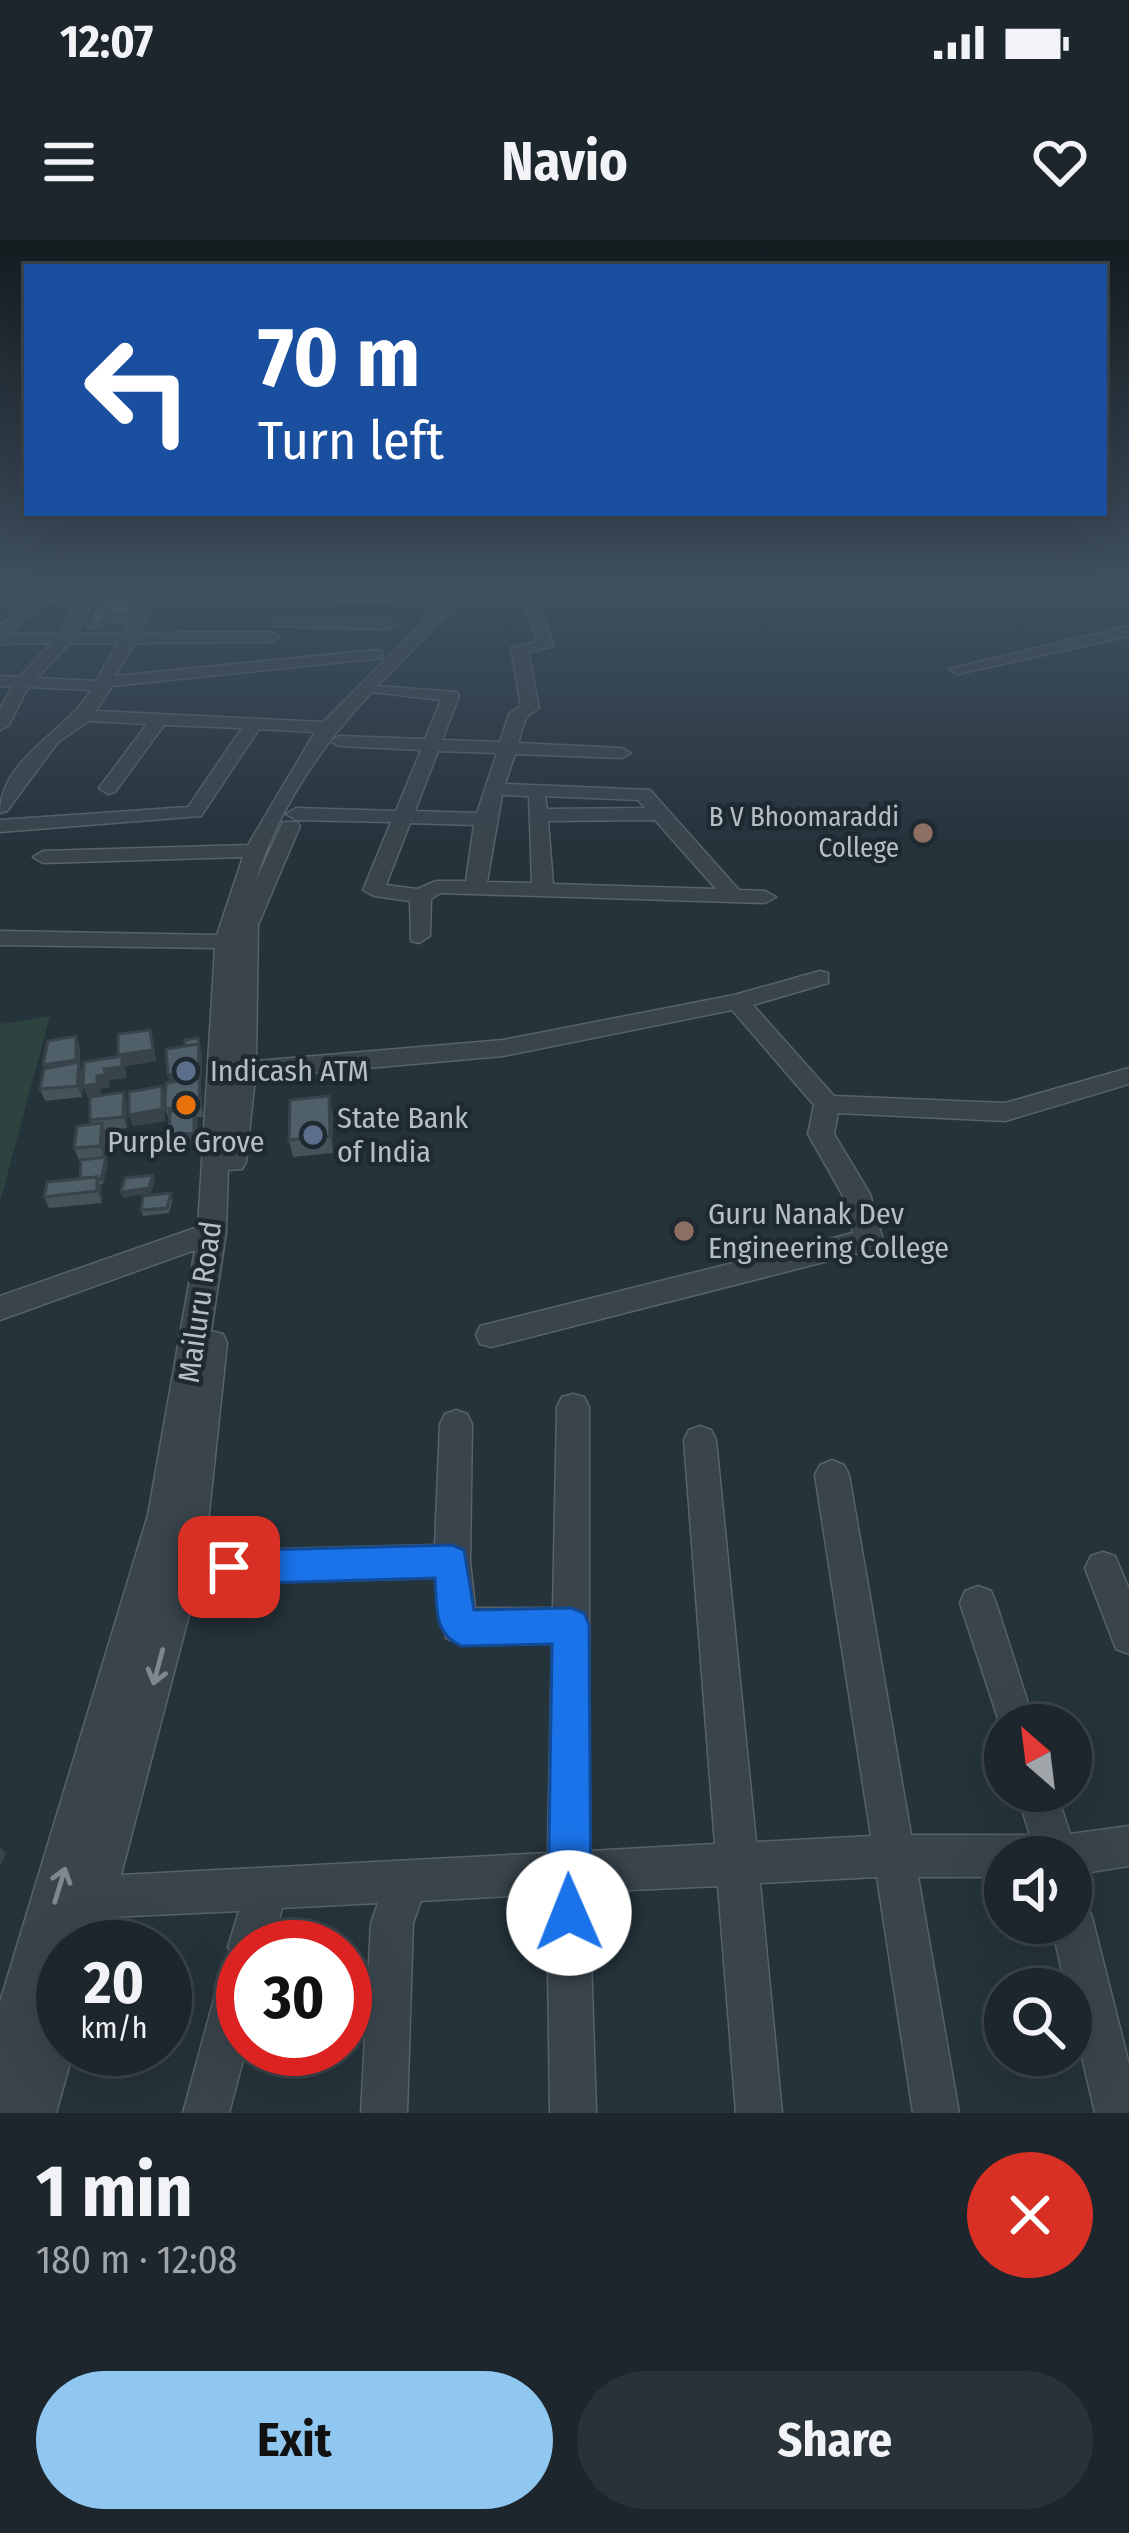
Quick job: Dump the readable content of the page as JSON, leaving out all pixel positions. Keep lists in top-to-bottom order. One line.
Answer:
{"streets":{"street":["Mailuru Road"]},"places":["B V Bhoomaraddi College","Indicash ATM","Purple Grove","State Bank of India","Guru Nanak Dev Engineering College"],"north":"top left","page":{"status":"12:07","header":"Navio","turn":["70 m","Turn left"],"speed":"20 km/h","limit":"30","heading":["1 min","180 m · 12:08"],"buttons":["Exit","Share"]}}
